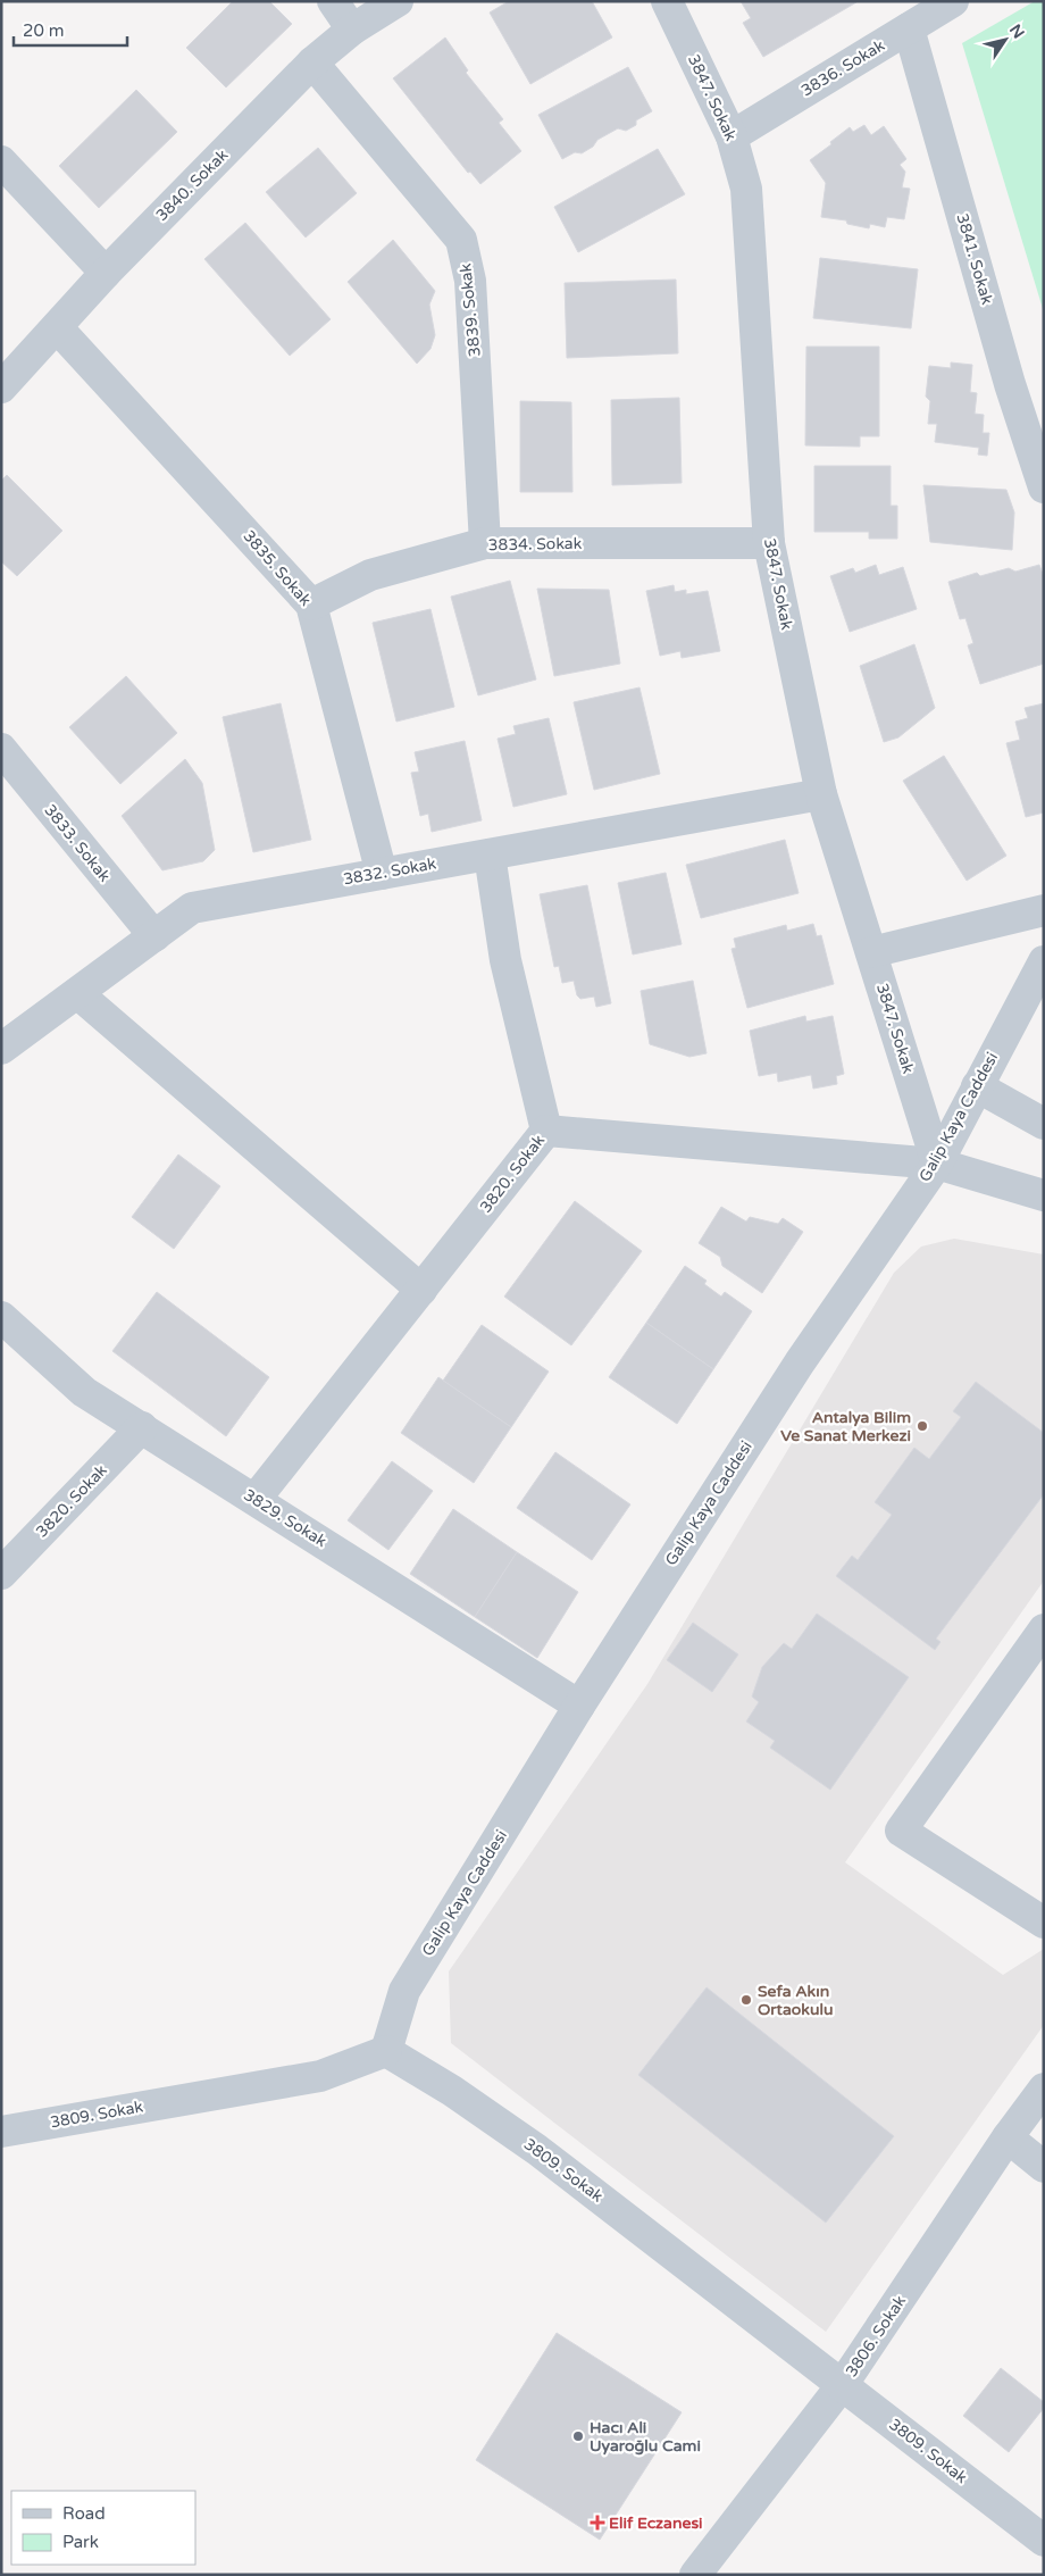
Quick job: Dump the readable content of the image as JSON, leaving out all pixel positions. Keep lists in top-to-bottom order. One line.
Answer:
{"streets":{"street":["3836. Sokak","3847. Sokak","3840. Sokak","3841. Sokak","3839. Sokak","3834. Sokak","3835. Sokak","3833. Sokak","3832. Sokak","Galip Kaya Caddesi","3820. Sokak","3829. Sokak","3809. Sokak","3806. Sokak"]},"crossings":[["3836. Sokak","3847. Sokak"],["3836. Sokak","3841. Sokak"],["3847. Sokak","3834. Sokak"],["3847. Sokak","3832. Sokak"],["3847. Sokak","Galip Kaya Caddesi"],["3847. Sokak","3820. Sokak"],["3840. Sokak","3839. Sokak"],["3840. Sokak","3835. Sokak"],["3839. Sokak","3834. Sokak"],["3834. Sokak","3835. Sokak"],["3835. Sokak","3832. Sokak"],["3833. Sokak","3832. Sokak"],["Galip Kaya Caddesi","3820. Sokak"],["Galip Kaya Caddesi","3829. Sokak"],["Galip Kaya Caddesi","3809. Sokak"],["3820. Sokak","3829. Sokak"],["3809. Sokak","3806. Sokak"]],"places":{"other":["Antalya Bilim Ve Sanat Merkezi","Sefa Akın Ortaokulu","Hacı Ali Uyaroğlu Cami"],"health":["Elif Eczanesi"]},"legend":["Road","Park"],"scale_bar":"20 m","north":"top right"}
